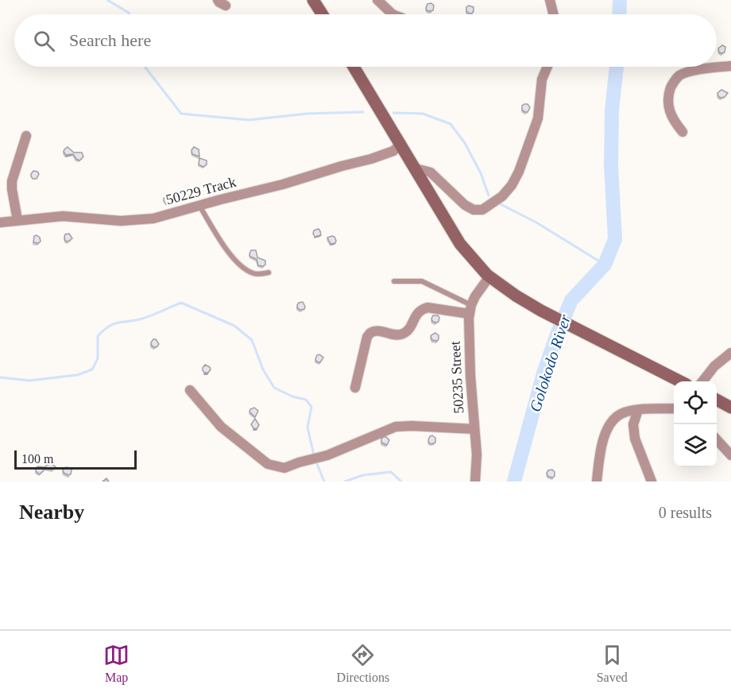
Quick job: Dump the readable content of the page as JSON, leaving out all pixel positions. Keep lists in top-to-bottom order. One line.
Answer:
{"streets":{"street":["50229 Track","50235 Street"]},"water":["Golokodo River"],"scale_bar":"100 m","page":{"search":"Search here","scale":"100 m","heading":["Nearby","0 results"],"nav":["Map","Directions","Saved"]}}
